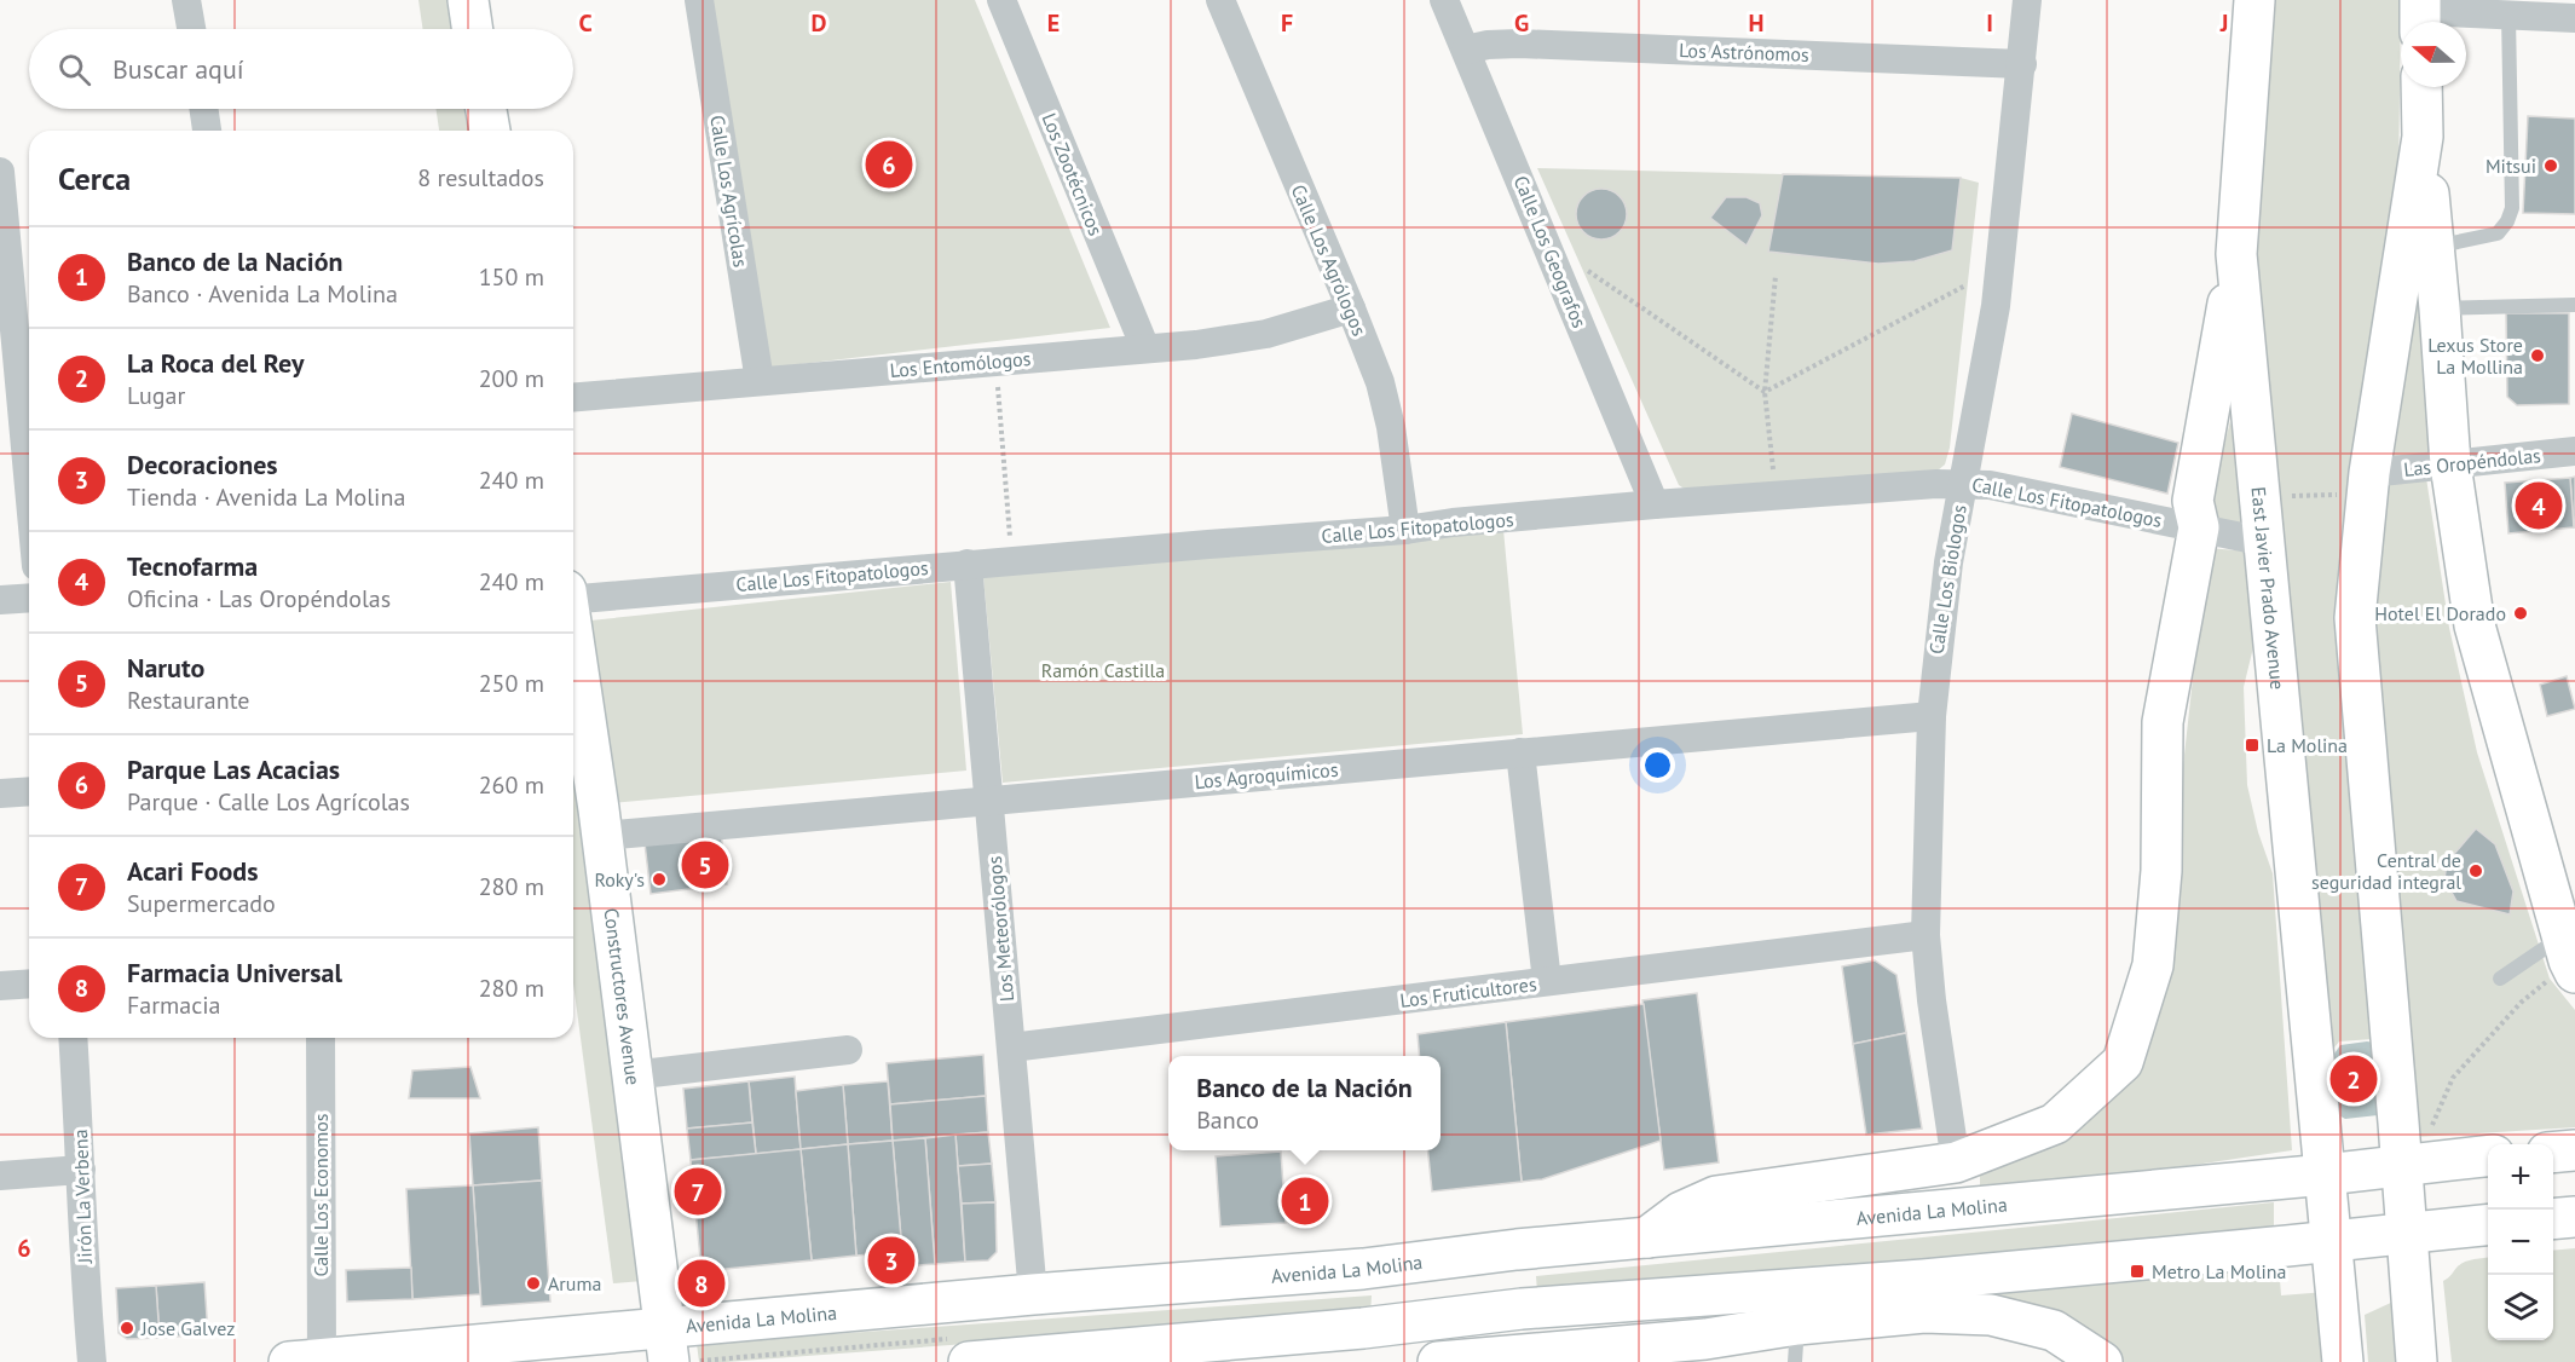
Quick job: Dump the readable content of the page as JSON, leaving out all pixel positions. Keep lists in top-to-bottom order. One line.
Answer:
{"streets":{"main road":["East Javier Prado Avenue","Constructores Avenue","Avenida La Molina"],"street":["Los Astrónomos","Los Zootécnicos","Calle Los Agrícolas","Calle Los Geografos","Calle Los Agrólogos","Los Entomólogos","Las Oropéndolas","Calle Los Fitopatologos","Calle Los Biologos","Los Agroquímicos","Los Meteorólogos","Los Fruticultores","Calle Los Economos","Jirón La Verbena"]},"crossings":[["Los Astrónomos","Calle Los Geografos"],["Los Astrónomos","Calle Los Biologos"],["Los Zootécnicos","Los Entomólogos"],["Calle Los Agrícolas","Los Entomólogos"],["Calle Los Geografos","Calle Los Fitopatologos"],["Calle Los Agrólogos","Los Entomólogos"],["Calle Los Agrólogos","Calle Los Fitopatologos"],["Calle Los Fitopatologos","Calle Los Biologos"],["Calle Los Fitopatologos","East Javier Prado Avenue"],["Calle Los Fitopatologos","Los Meteorólogos"],["Calle Los Biologos","Los Agroquímicos"],["Calle Los Biologos","Los Fruticultores"],["East Javier Prado Avenue","Avenida La Molina"],["Los Agroquímicos","Los Meteorólogos"],["Los Agroquímicos","Constructores Avenue"],["Los Meteorólogos","Los Fruticultores"],["Los Meteorólogos","Avenida La Molina"],["Constructores Avenue","Avenida La Molina"],["Calle Los Economos","Avenida La Molina"]],"parks":["Ramón Castilla"],"places":{"other":["Mitsui","Lexus Store La Mollina","Hotel El Dorado","Central de seguridad integral","Roky's","Aruma","Jose Galvez"],"transit":["La Molina","Metro La Molina"]},"north":"left","page":{"search":"Buscar aquí","heading":["Cerca","8 resultados"],"pins":["6","4","5","2","7","1","3","8"],"list":[{"mark":"1","name":"Banco de la Nación","note":"Banco · Avenida La Molina","value":"150 m"},{"mark":"2","name":"La Roca del Rey","note":"Lugar","value":"200 m"},{"mark":"3","name":"Decoraciones","note":"Tienda · Avenida La Molina","value":"240 m"},{"mark":"4","name":"Tecnofarma","note":"Oficina · Las Oropéndolas","value":"240 m"},{"mark":"5","name":"Naruto","note":"Restaurante","value":"250 m"},{"mark":"6","name":"Parque Las Acacias","note":"Parque · Calle Los Agrícolas","value":"260 m"},{"mark":"7","name":"Acari Foods","note":"Supermercado","value":"280 m"},{"mark":"8","name":"Farmacia Universal","note":"Farmacia","value":"280 m"}],"popup":["Banco de la Nación","Banco"],"map_buttons":["+","−"]},"grid":{"columns":["C","D","E","F","G","H","I","J"],"rows":["6"]}}
